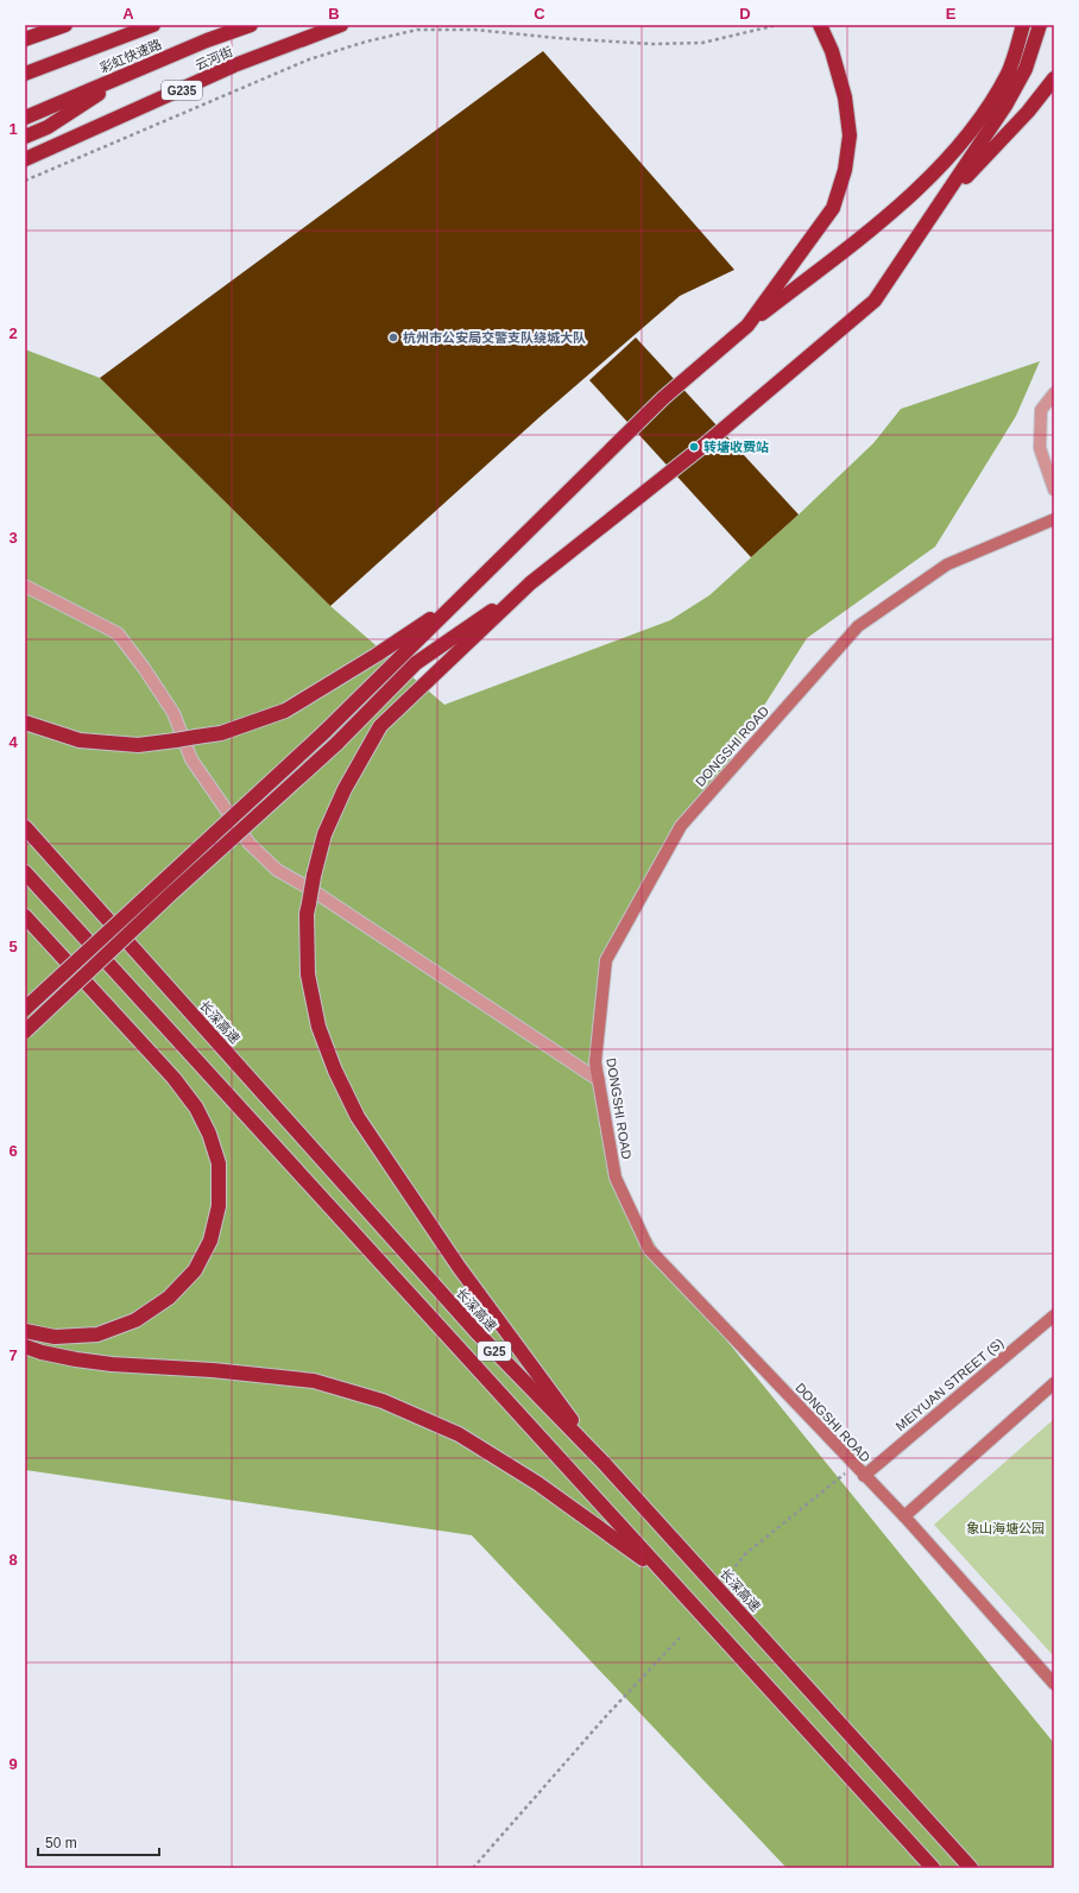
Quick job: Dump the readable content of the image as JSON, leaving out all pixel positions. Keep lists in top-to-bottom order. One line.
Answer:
{"streets":{"highway":["彩虹快速路","云河街","G235","长深高速","G25"],"street":["DONGSHI ROAD","MEIYUAN STREET (S)"]},"crossings":[["DONGSHI ROAD","MEIYUAN STREET (S)"]],"parks":["象山海塘公园"],"places":["杭州市公安局交警支队绕城大队","转塘收费站"],"scale_bar":"50 m","grid":{"columns":["A","B","C","D","E"],"rows":["1","2","3","4","5","6","7","8","9"]}}
